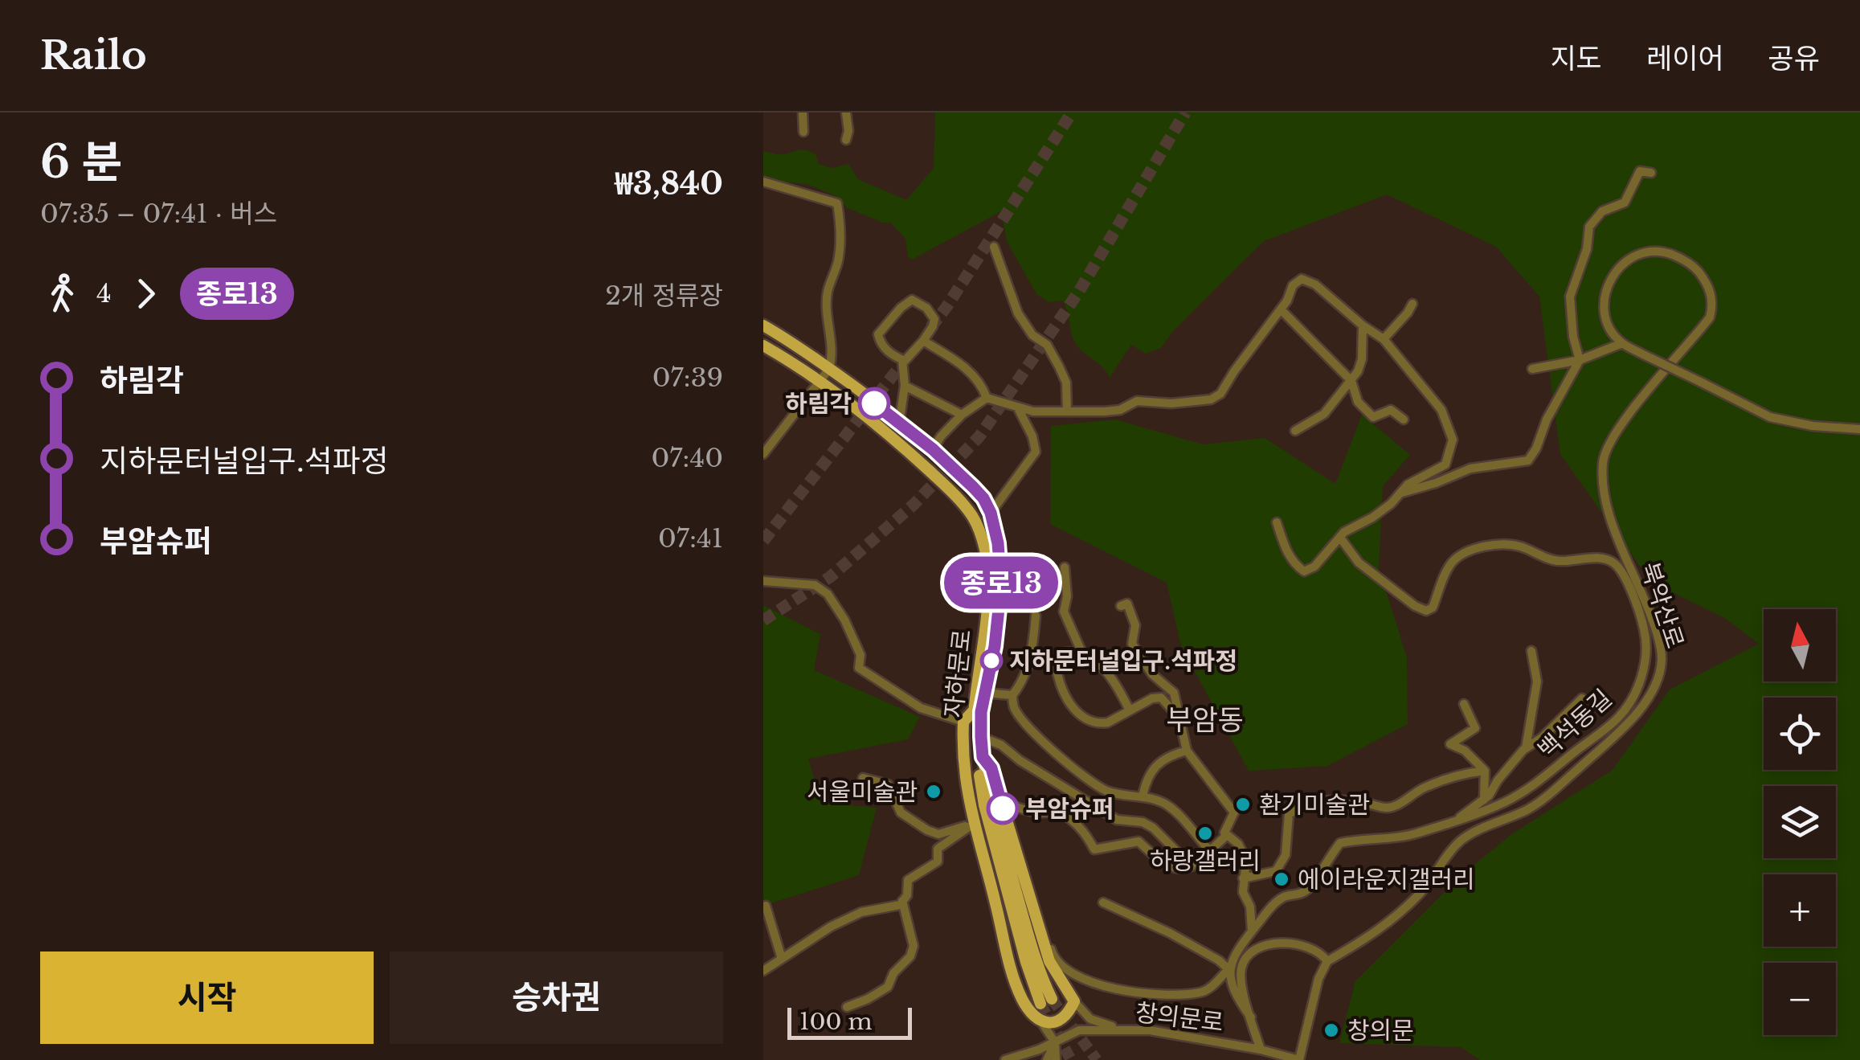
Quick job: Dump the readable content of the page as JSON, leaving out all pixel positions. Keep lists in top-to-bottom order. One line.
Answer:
{"streets":{"main road":["자하문로"],"street":["북악산로","백석동길","창의문로"]},"districts":["부암동"],"places":["하림각","지하문터널입구.석파정","서울미술관","환기미술관","부암슈퍼","하랑갤러리","에이라운지갤러리","창의문"],"lines":["bus line 종로13"],"scale_bar":"100 m","north":"top","page":{"header":"Railo","nav":["지도","레이어","공유"],"heading":["6 분","07:35 – 07:41 · 버스","₩3,840"],"on_map":"종로13","legs":["4","종로13","2개 정류장"],"list":[{"name":"하림각","value":"07:39"},{"name":"지하문터널입구.석파정","value":"07:40"},{"name":"부암슈퍼","value":"07:41"}],"map_buttons":["+","−"],"buttons":["시작","승차권"],"scale":"100 m"}}
